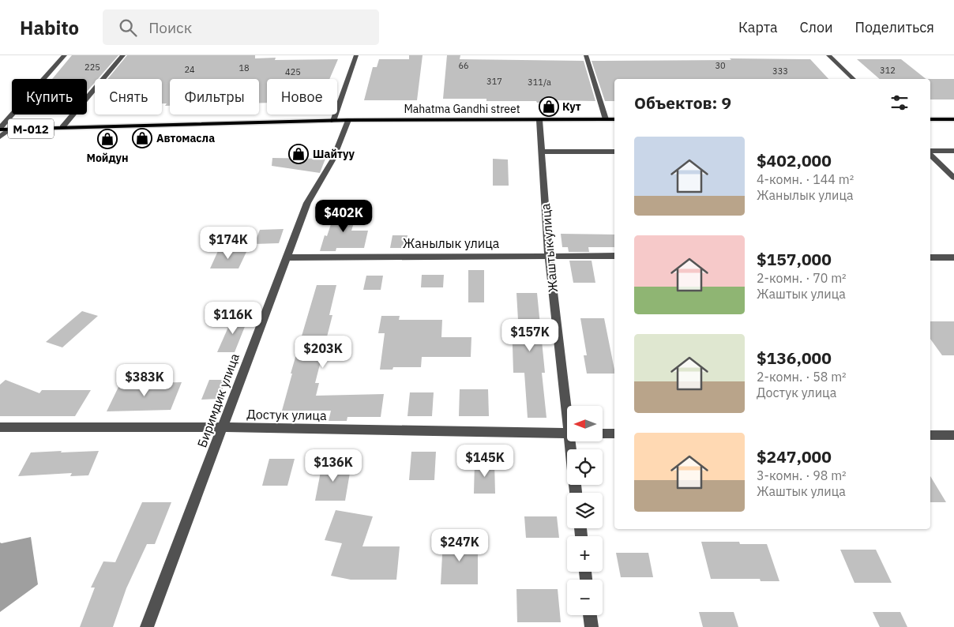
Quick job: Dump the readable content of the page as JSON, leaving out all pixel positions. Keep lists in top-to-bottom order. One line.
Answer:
{"streets":{"main road":["Mahatma Gandhi street","М-012"],"street":["Жанылык улица","Жаштык улица","Биримдик улица","Достук улица"]},"crossings":[["Mahatma Gandhi street","Жаштык улица"],["Mahatma Gandhi street","Биримдик улица"],["Жанылык улица","Жаштык улица"],["Жанылык улица","Биримдик улица"],["Биримдик улица","Достук улица"]],"places":{"shop":["Кут","Автомасла","Мойдун","Шайтуу"]},"house_numbers":["66","30","225","18","24","312","333","425","317","311/а"],"north":"left","page":{"header":"Habito","search":"Поиск","nav":["Карта","Слои","Поделиться"],"chip":["Купить","Снять","Фильтры","Новое"],"heading":"Объектов: 9","list":[{"name":"$402,000","note":"4-комн. · 144 m² · Жанылык улица"},{"name":"$157,000","note":"2-комн. · 70 m² · Жаштык улица"},{"name":"$136,000","note":"2-комн. · 58 m² · Достук улица"},{"name":"$247,000","note":"3-комн. · 98 m² · Жаштык улица"}],"price":["$402K","$174K","$116K","$157K","$203K","$383K","$145K","$136K","$247K"],"map_buttons":["+","−"]}}
